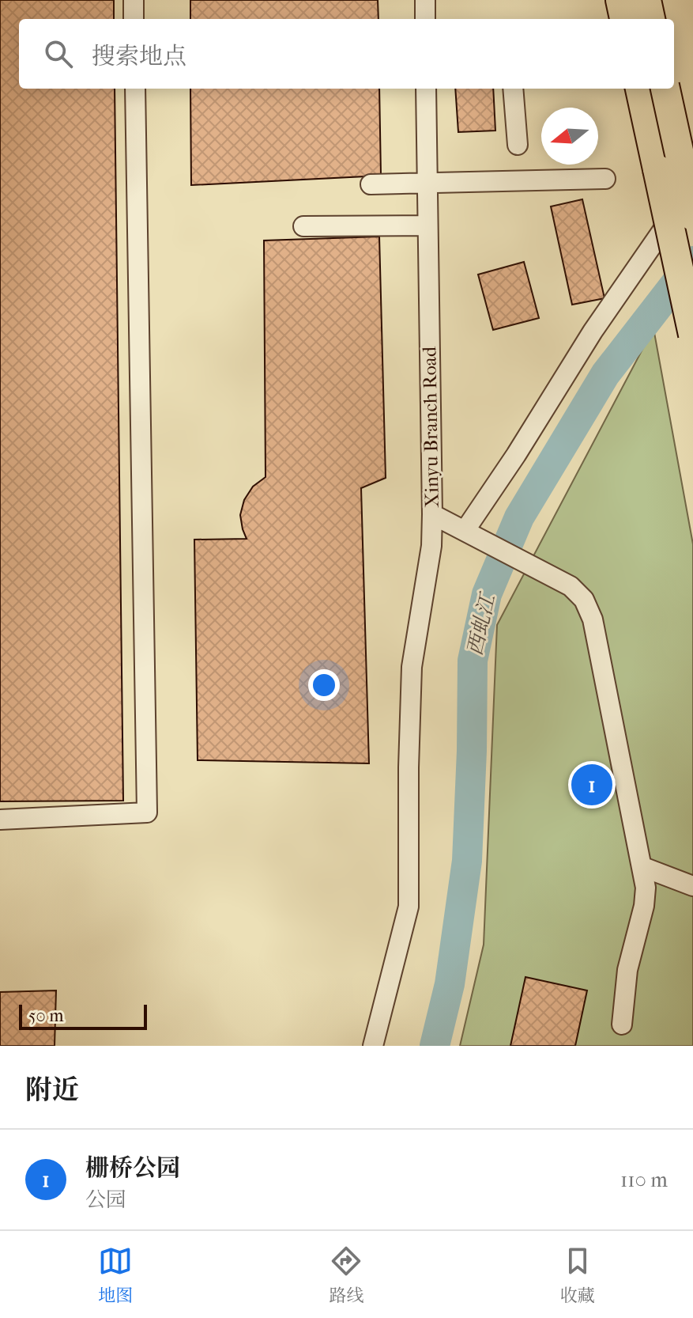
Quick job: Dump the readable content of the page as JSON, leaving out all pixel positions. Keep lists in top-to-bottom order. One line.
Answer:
{"streets":{"street":["Xinyu Branch Road"]},"water":["西虬江"],"scale_bar":"50 m","north":"left","page":{"search":"搜索地点","pins":"1","scale":"50 m","heading":"附近","list":[{"mark":"1","name":"栅桥公园","note":"公园","value":"110 m"}],"nav":["地图","路线","收藏"]}}
